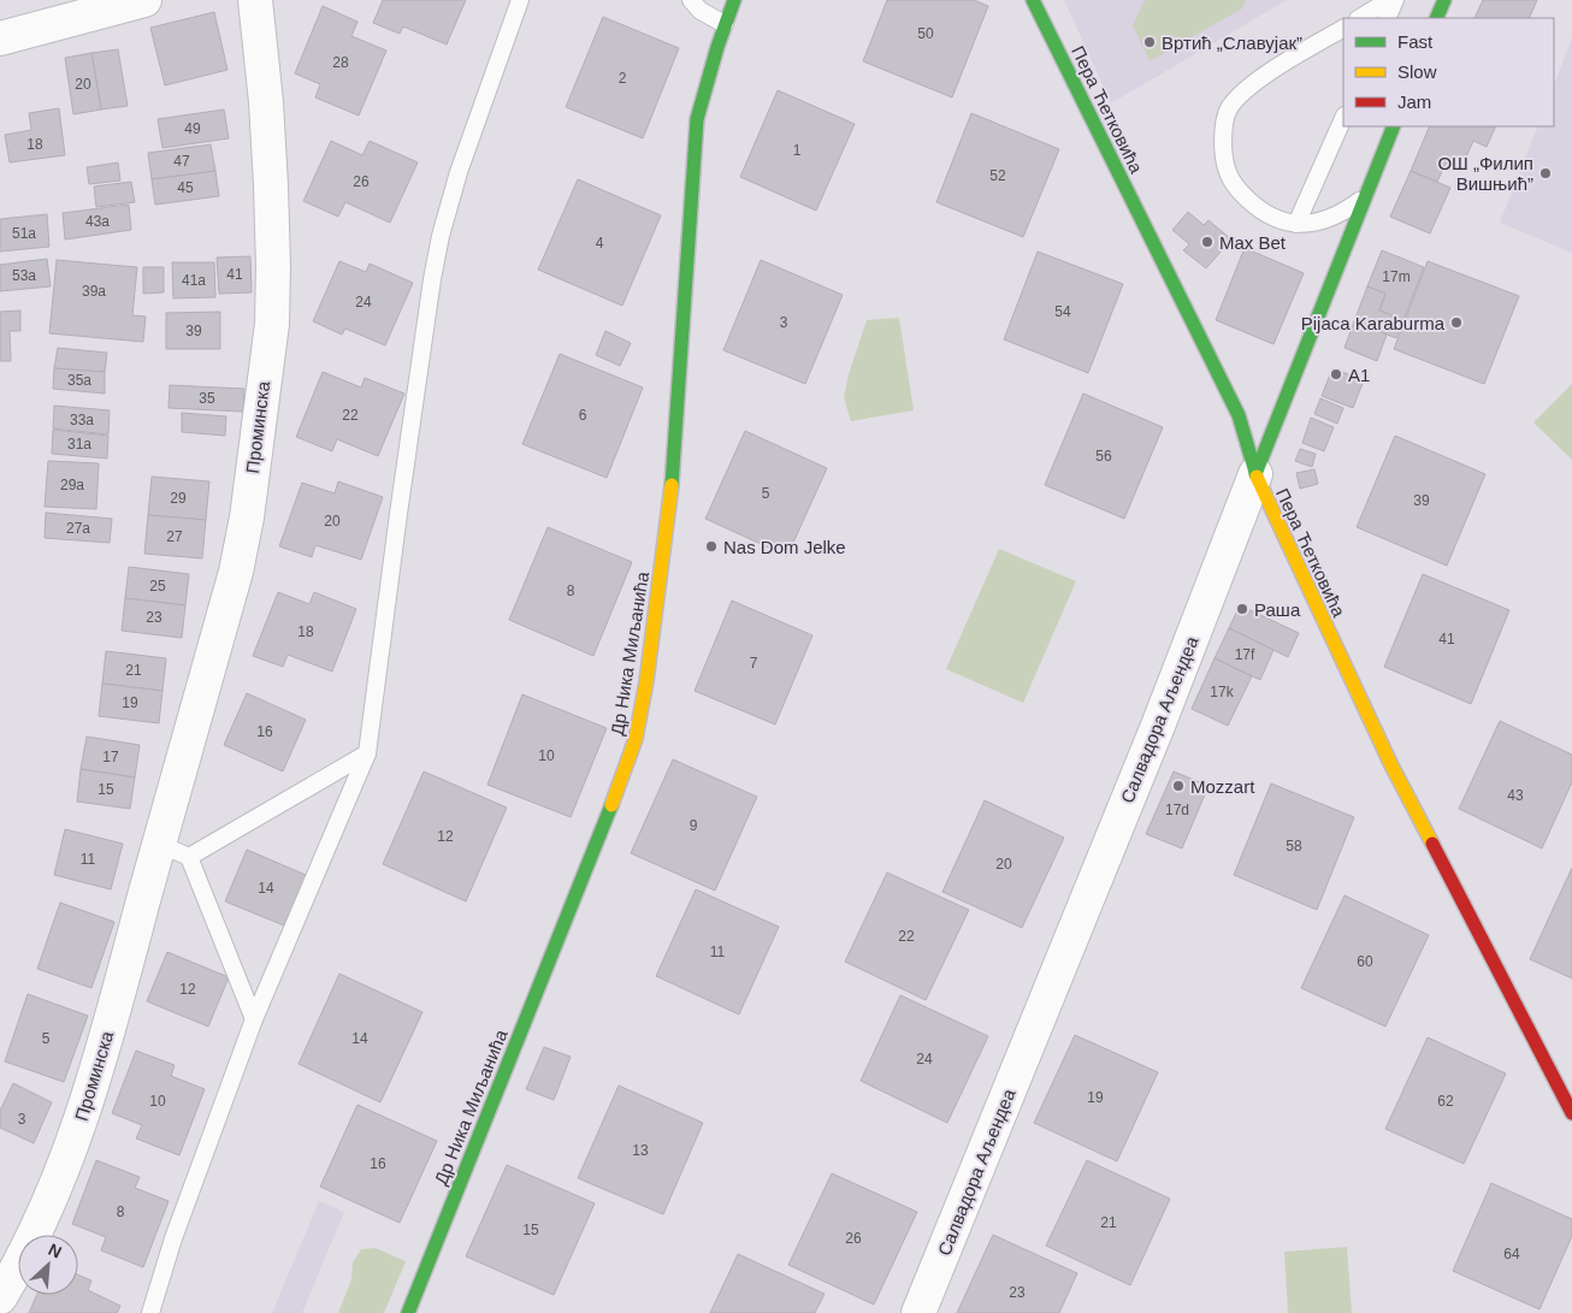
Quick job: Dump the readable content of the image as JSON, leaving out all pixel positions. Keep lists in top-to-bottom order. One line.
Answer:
{"streets":{"street":["Пера Ћетковића","Проминска","Др Ника Миљанића","Салвадора Аљендеа"]},"crossings":[["Пера Ћетковића","Салвадора Аљендеа"]],"places":["Вртић „Славујак”","ОШ „Филип Вишњић”","Max Bet","Pijaca Karaburma","A1","Nas Dom Jelke","Раша","Mozzart"],"house_numbers":["50","28","2","20","49","18","1","47","52","26","45","43a","51a","4","41","53a","17m","41a","39a","24","54","3","39","35a","35","22","6","33a","31a","56","29a","5","29","39","20","27a","27","25","8","23","18","41","17f","7","21","17k","19","16","10","17","15","43","17d","9","12","58","11","20","14","22","11","60","12","5","14","24","19","10","62","3","13","16","8","21","15","26","64","23"],"legend":["Fast","Slow","Jam"],"north":"top right"}
